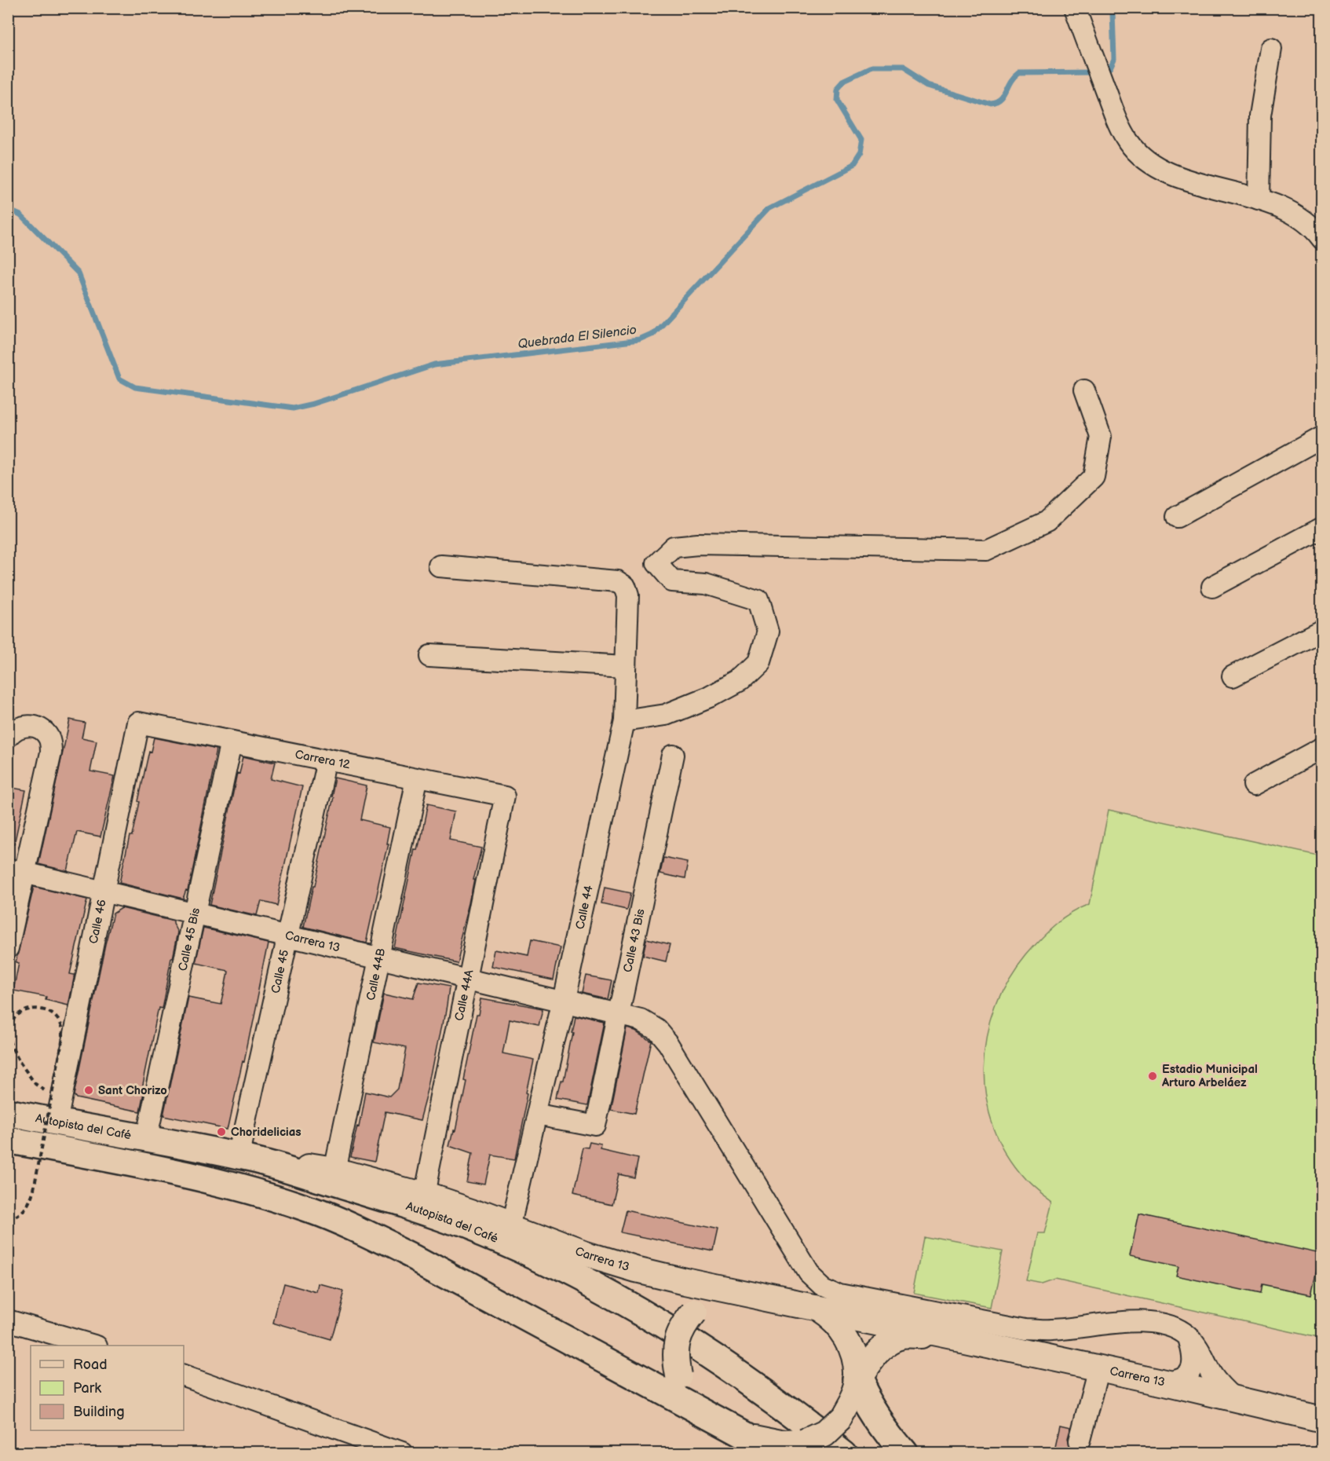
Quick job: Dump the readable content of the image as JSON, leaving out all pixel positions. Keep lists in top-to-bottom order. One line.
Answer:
{"streets":{"highway":["Autopista del Café"],"main road":["Carrera 13"],"street":["Carrera 12","Calle 44","Calle 46","Calle 45 Bis","Calle 43 Bis","Calle 45","Calle 44B","Calle 44A"]},"crossings":[["Carrera 12","Calle 46"],["Carrera 12","Calle 45 Bis"],["Carrera 12","Calle 45"],["Carrera 12","Calle 44B"],["Carrera 12","Calle 44A"],["Calle 44","Calle 43 Bis"],["Calle 44","Carrera 13"],["Calle 46","Carrera 13"],["Calle 46","Autopista del Café"],["Calle 45 Bis","Carrera 13"],["Calle 45 Bis","Autopista del Café"],["Calle 43 Bis","Carrera 13"],["Carrera 13","Calle 45"],["Carrera 13","Calle 44B"],["Carrera 13","Calle 44A"],["Carrera 13","Autopista del Café"],["Calle 45","Autopista del Café"]],"water":["Quebrada El Silencio"],"places":["Estadio Municipal Arturo Arbeláez","Sant Chorizo","Choridelicias"],"legend":["Road","Park","Building"]}
